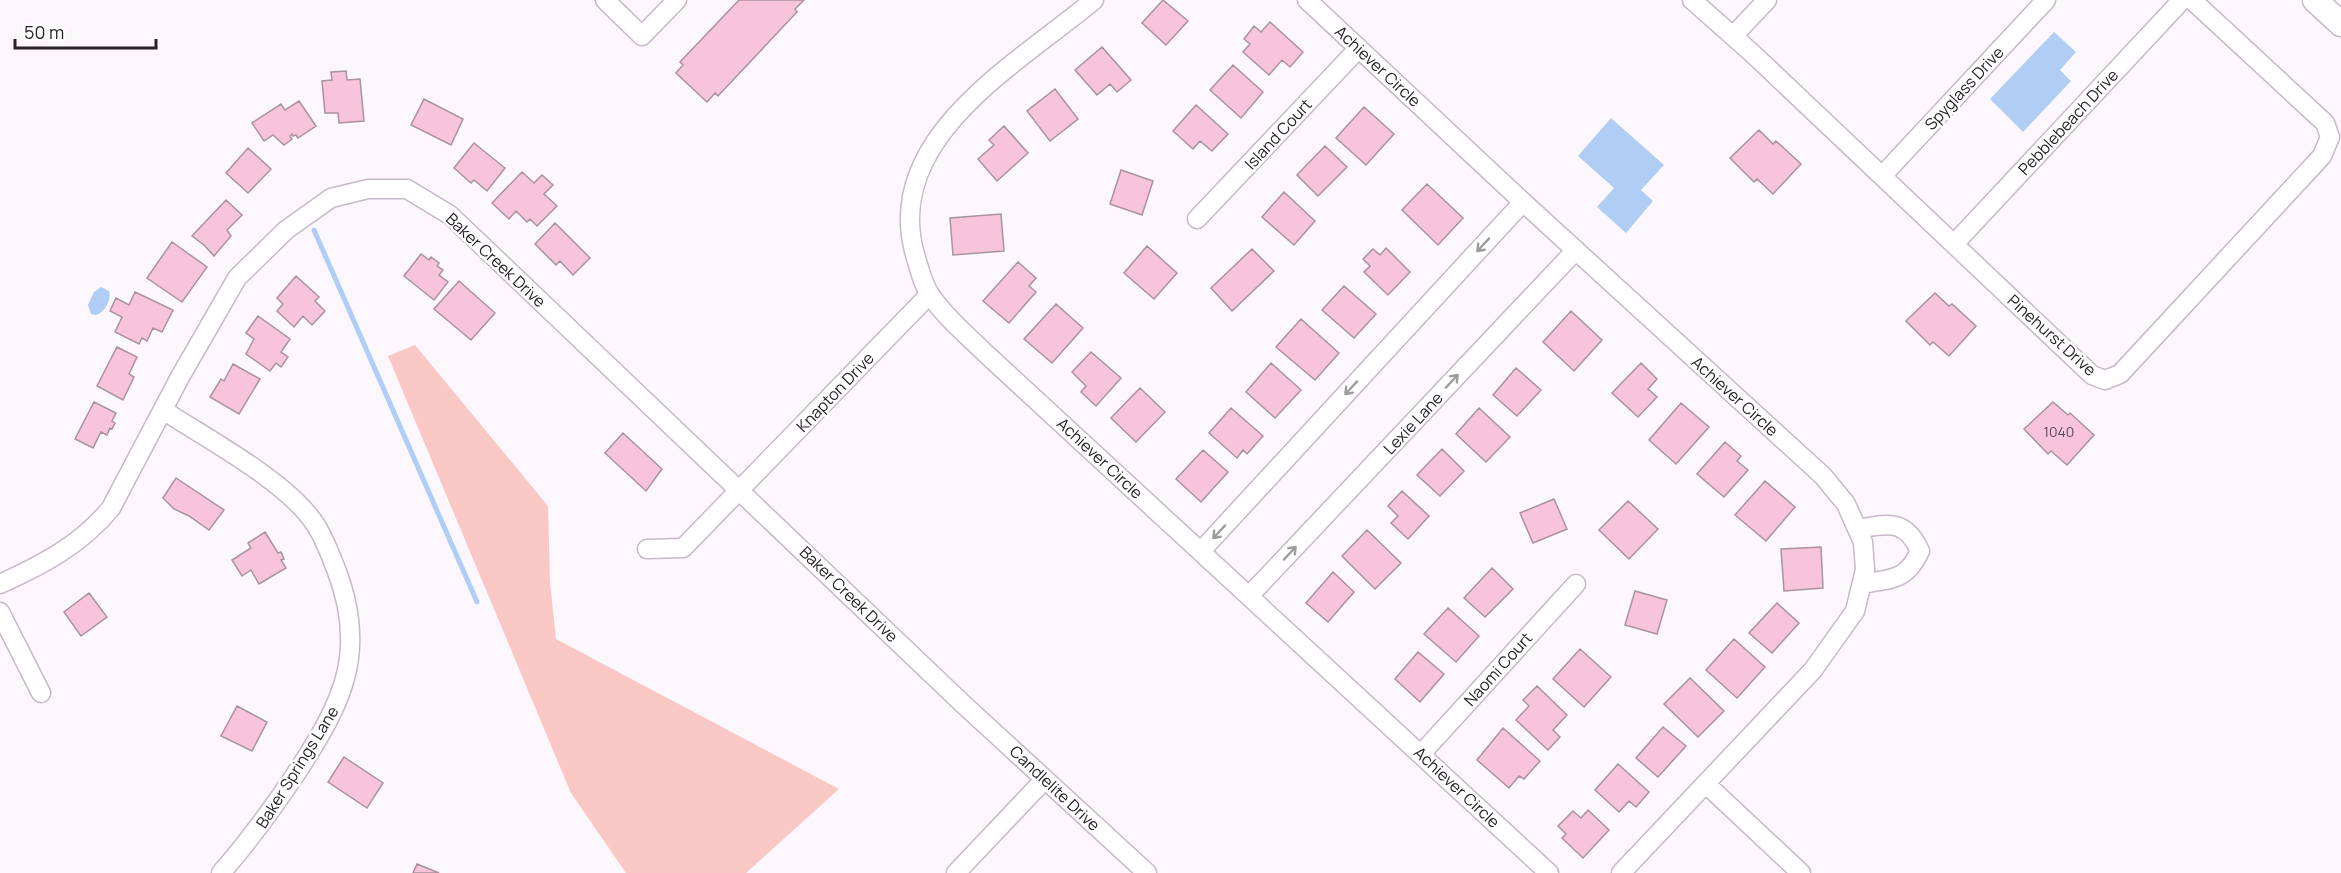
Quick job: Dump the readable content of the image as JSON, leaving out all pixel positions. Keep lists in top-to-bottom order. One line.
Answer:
{"streets":{"street":["Achiever Circle","Spyglass Drive","Pebblebeach Drive","Island Court","Baker Creek Drive","Pinehurst Drive","Knapton Drive","Lexie Lane","Naomi Court","Baker Springs Lane","Candlelite Drive"]},"crossings":[["Achiever Circle","Island Court"],["Achiever Circle","Knapton Drive"],["Achiever Circle","Lexie Lane"],["Achiever Circle","Naomi Court"],["Spyglass Drive","Pinehurst Drive"],["Pebblebeach Drive","Pinehurst Drive"],["Baker Creek Drive","Knapton Drive"],["Baker Creek Drive","Baker Springs Lane"],["Baker Creek Drive","Candlelite Drive"]],"house_numbers":["1040"],"scale_bar":"50 m"}
